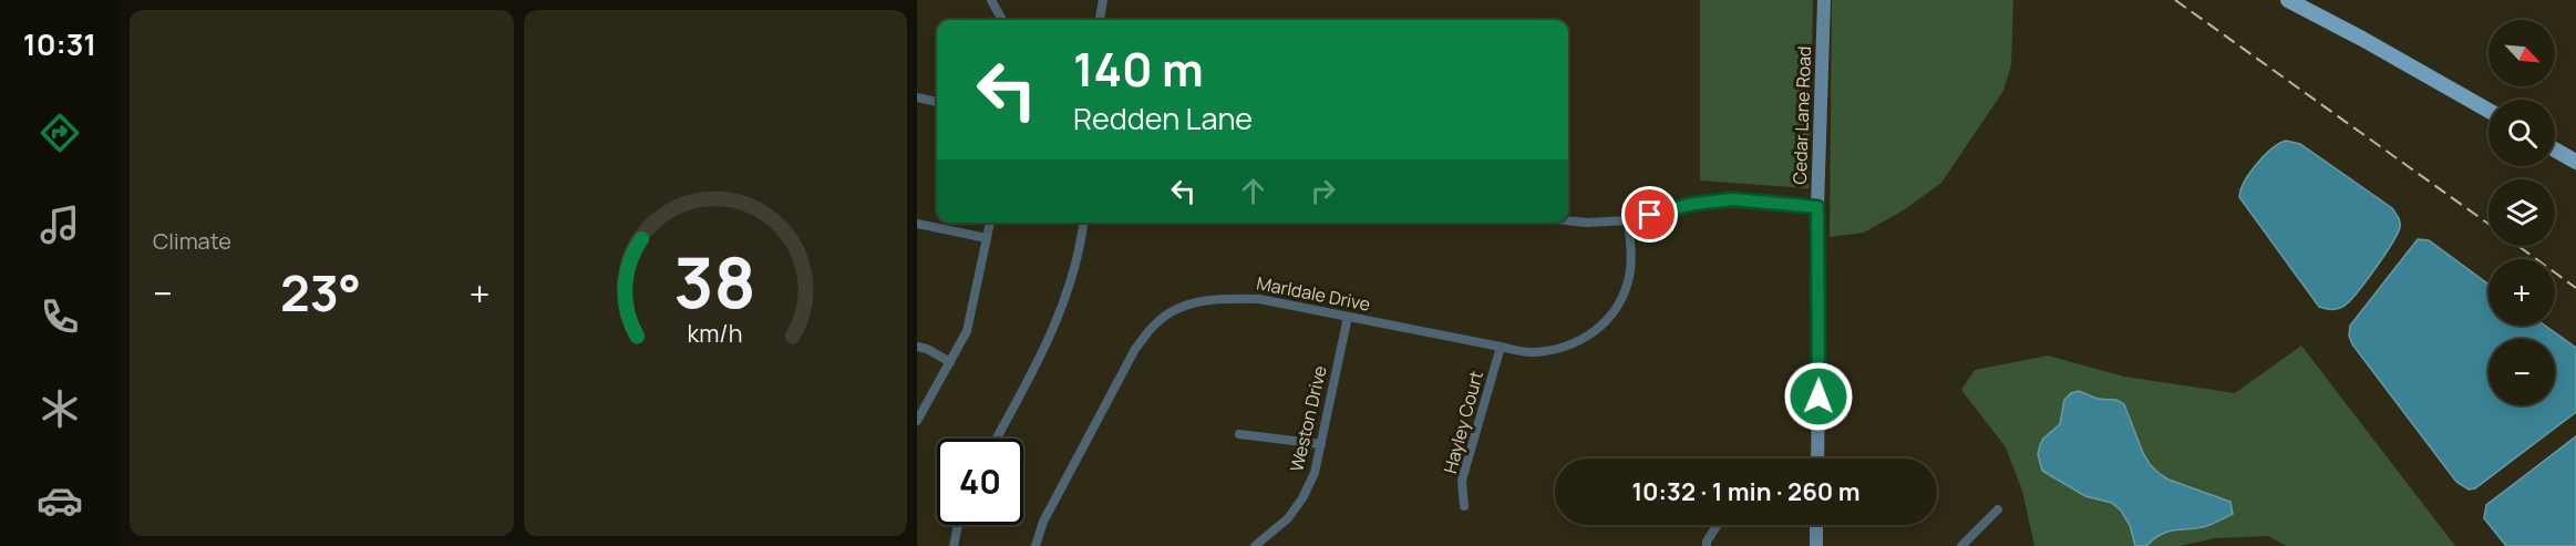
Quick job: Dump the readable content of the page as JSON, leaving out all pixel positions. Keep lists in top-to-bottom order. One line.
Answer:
{"streets":{"street":["Cedar Lane Road","Marldale Drive","Weston Drive","Hayley Court"]},"crossings":[["Marldale Drive","Weston Drive"],["Marldale Drive","Hayley Court"]],"north":"bottom right","page":{"tabs":"10:31","tile":"Climate","map_buttons":["+","−"],"turn":["140 m","Redden Lane"],"heat":["−","23°","+"],"limit":"40","trip":"10:32 · 1 min · 260 m","gauge":["38","km/h"]}}
